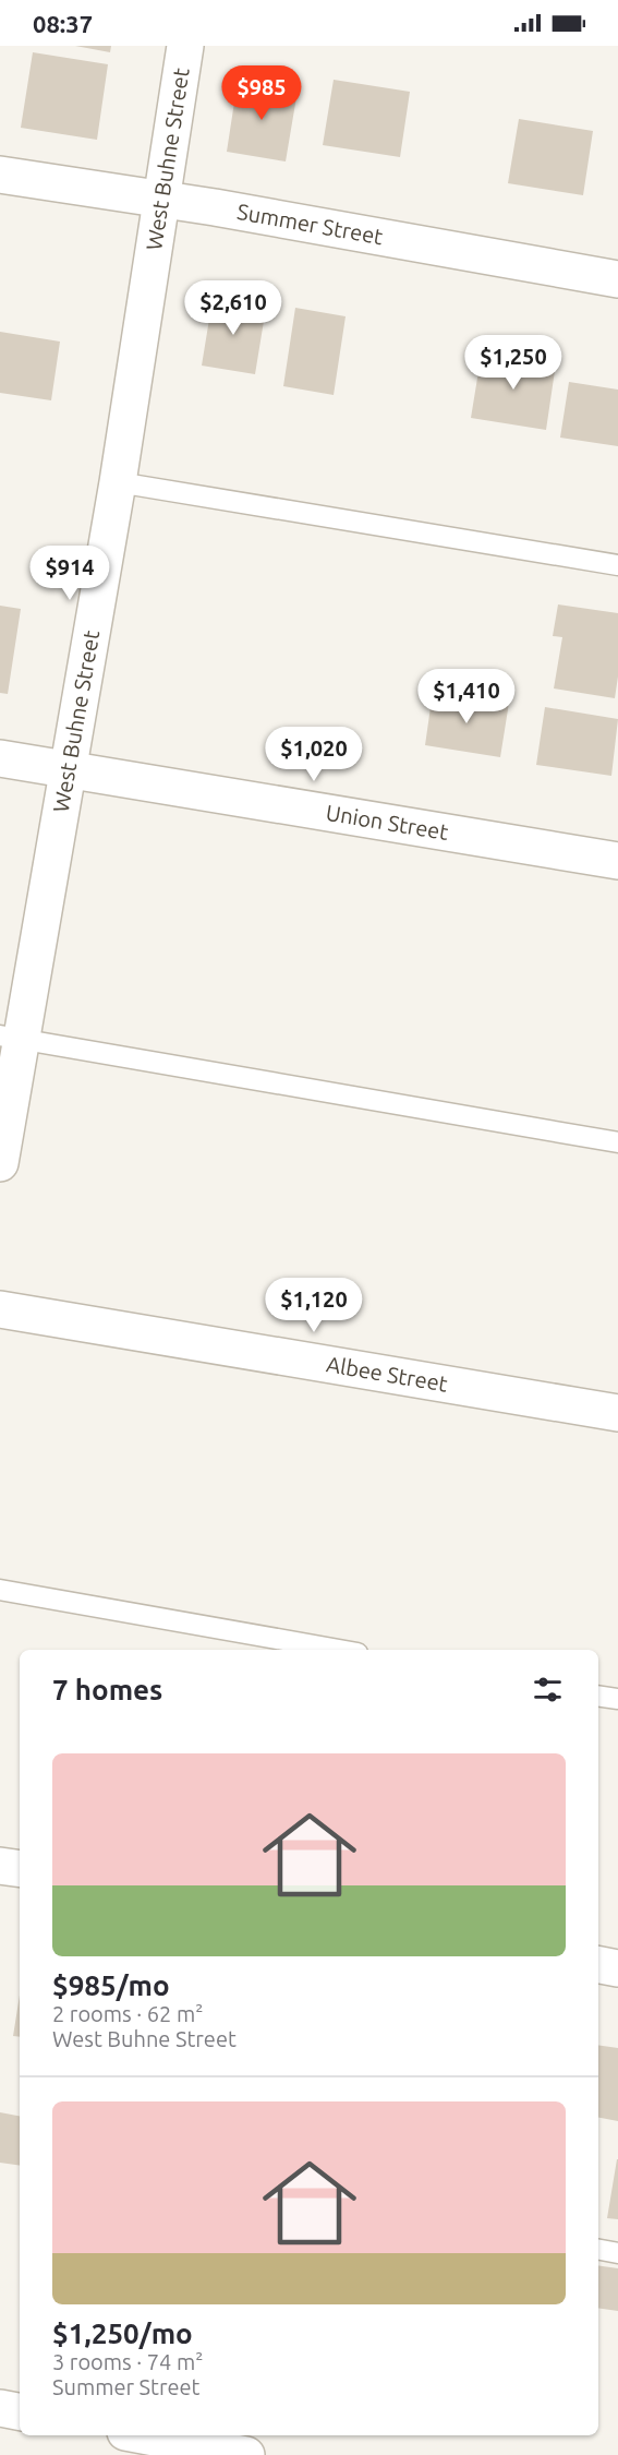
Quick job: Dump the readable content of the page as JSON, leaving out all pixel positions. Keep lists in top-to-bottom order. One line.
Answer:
{"streets":{"street":["West Buhne Street","Summer Street","Union Street","Albee Street"]},"crossings":[["West Buhne Street","Summer Street"],["West Buhne Street","Union Street"]],"page":{"status":"08:37","price":["$985","$2,610","$1,250","$914","$1,410","$1,020","$1,120"],"heading":"7 homes","list":[{"name":"$985/mo","note":"2 rooms · 62 m² · West Buhne Street"},{"name":"$1,250/mo","note":"3 rooms · 74 m² · Summer Street"}]}}
